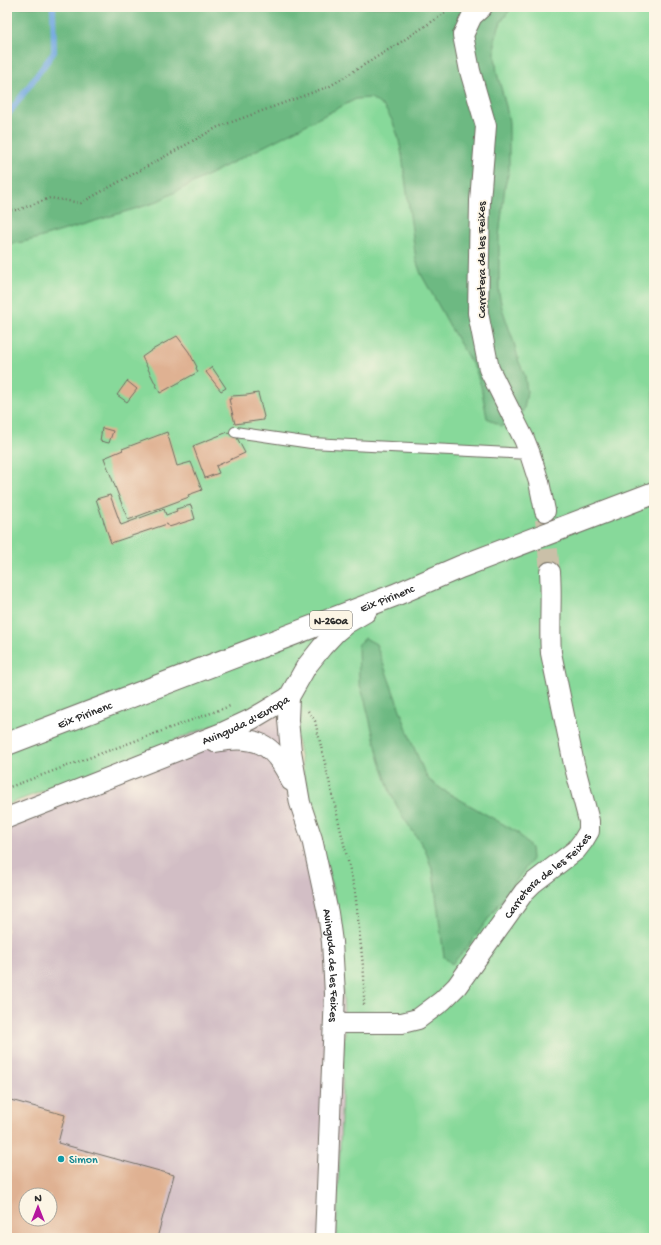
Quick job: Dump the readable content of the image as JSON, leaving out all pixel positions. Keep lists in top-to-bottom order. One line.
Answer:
{"streets":{"main road":["Eix Pirinenc","N-260a"],"street":["Carretera de les Feixes","Avinguda d'Europa","Avinguda de les Feixes"]},"crossings":[["Carretera de les Feixes","Avinguda de les Feixes"],["Eix Pirinenc","Avinguda d'Europa"],["Avinguda d'Europa","Avinguda de les Feixes"]],"places":["Simon"],"north":"top"}
